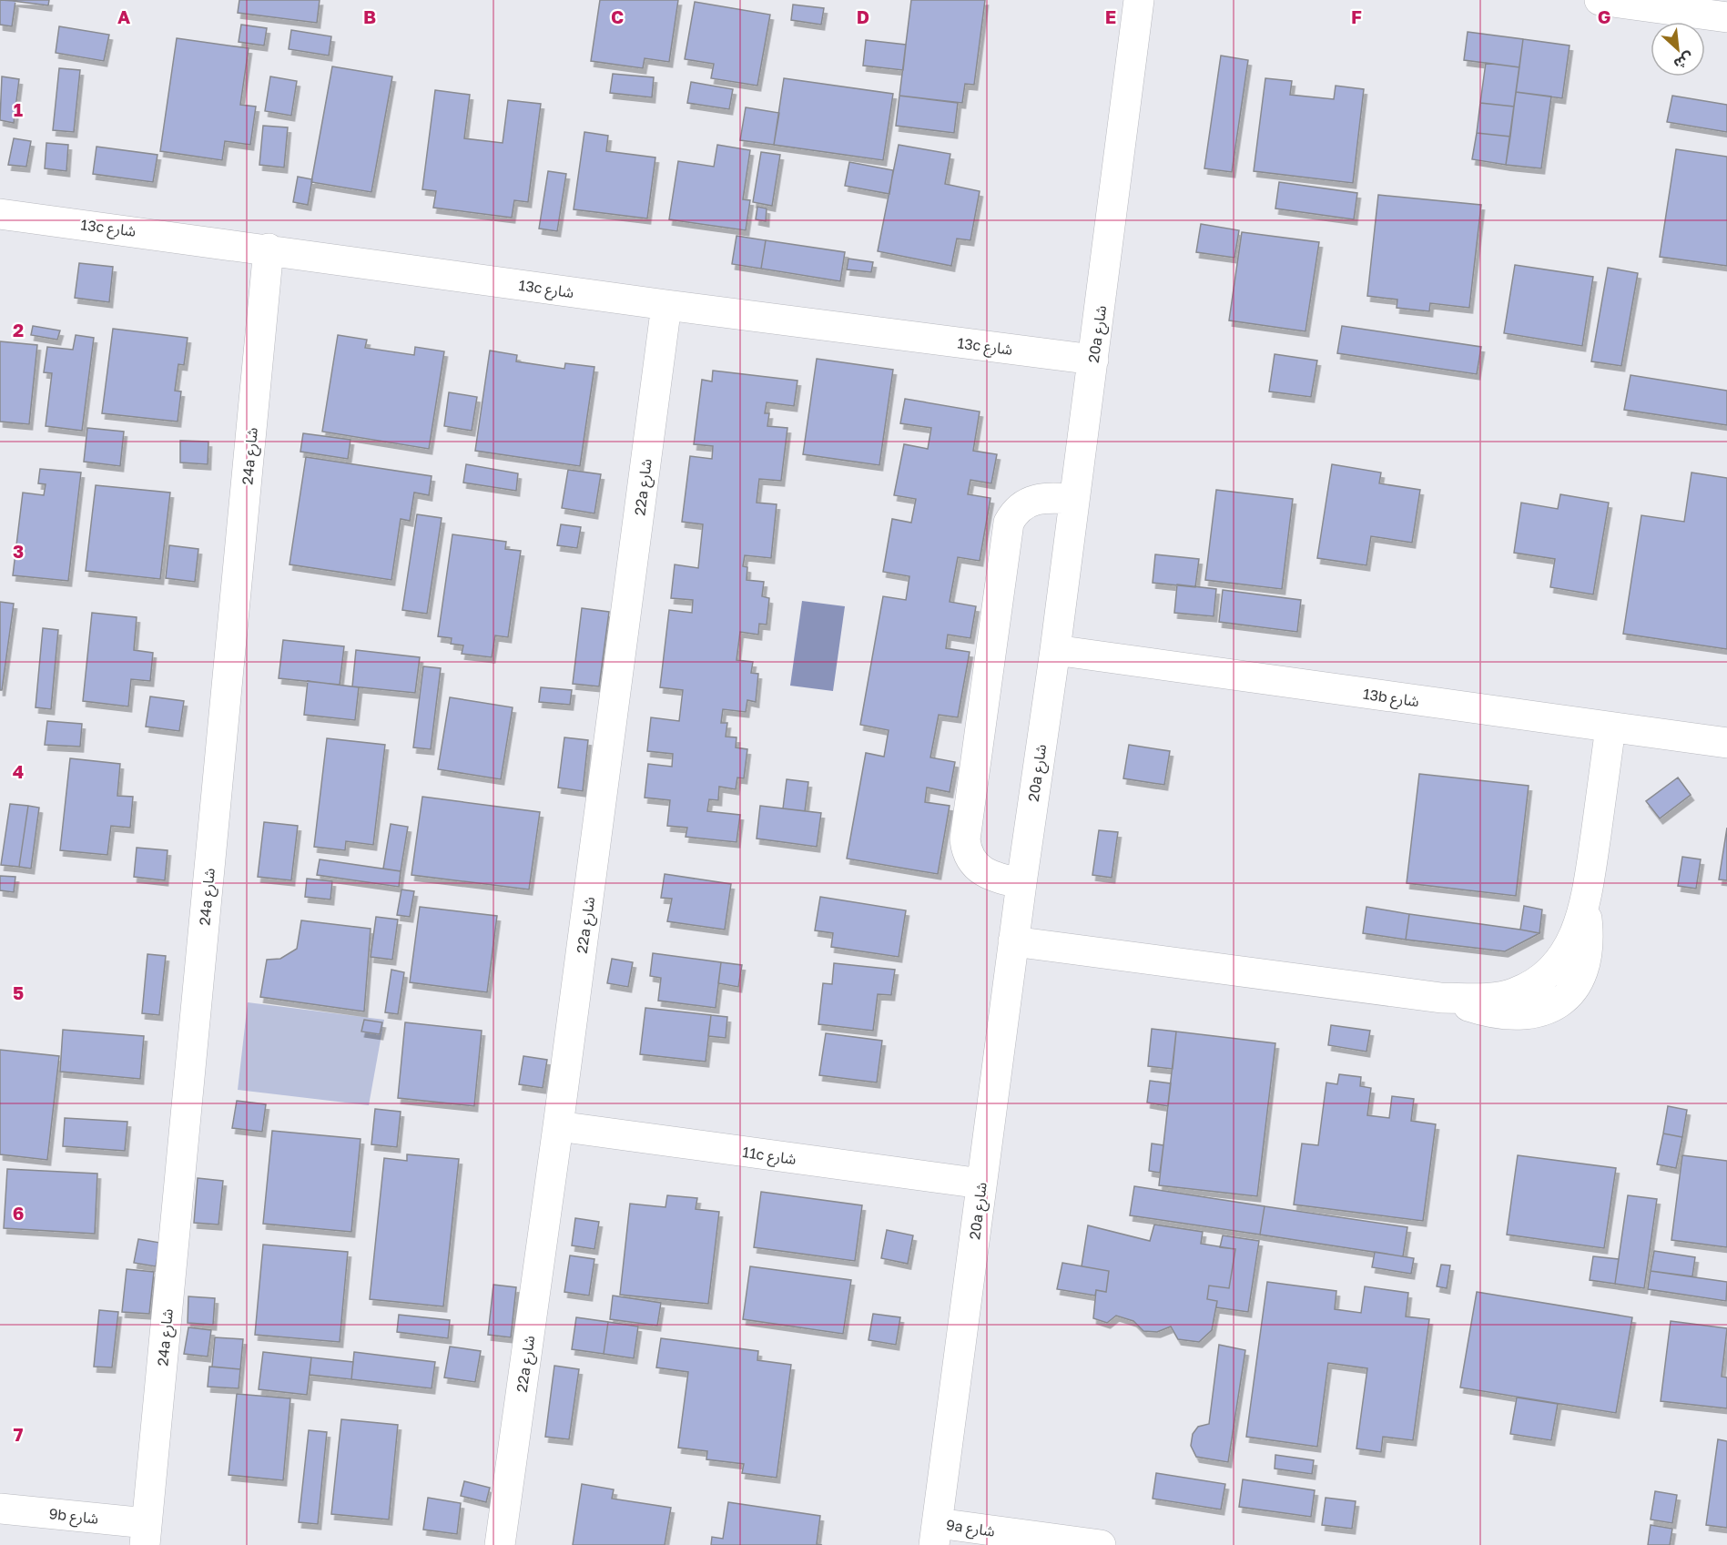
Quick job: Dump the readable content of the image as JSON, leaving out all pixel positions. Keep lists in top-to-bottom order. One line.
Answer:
{"streets":{"street":["13c شارع","20a شارع","24a شارع","22a شارع","13b شارع","11c شارع","9b شارع","9a شارع"]},"crossings":[["13c شارع","20a شارع"],["13c شارع","24a شارع"],["13c شارع","22a شارع"],["20a شارع","13b شارع"],["20a شارع","11c شارع"],["20a شارع","9a شارع"],["24a شارع","9b شارع"],["22a شارع","11c شارع"]],"north":"bottom right","grid":{"columns":["A","B","C","D","E","F","G"],"rows":["1","2","3","4","5","6","7"]}}
